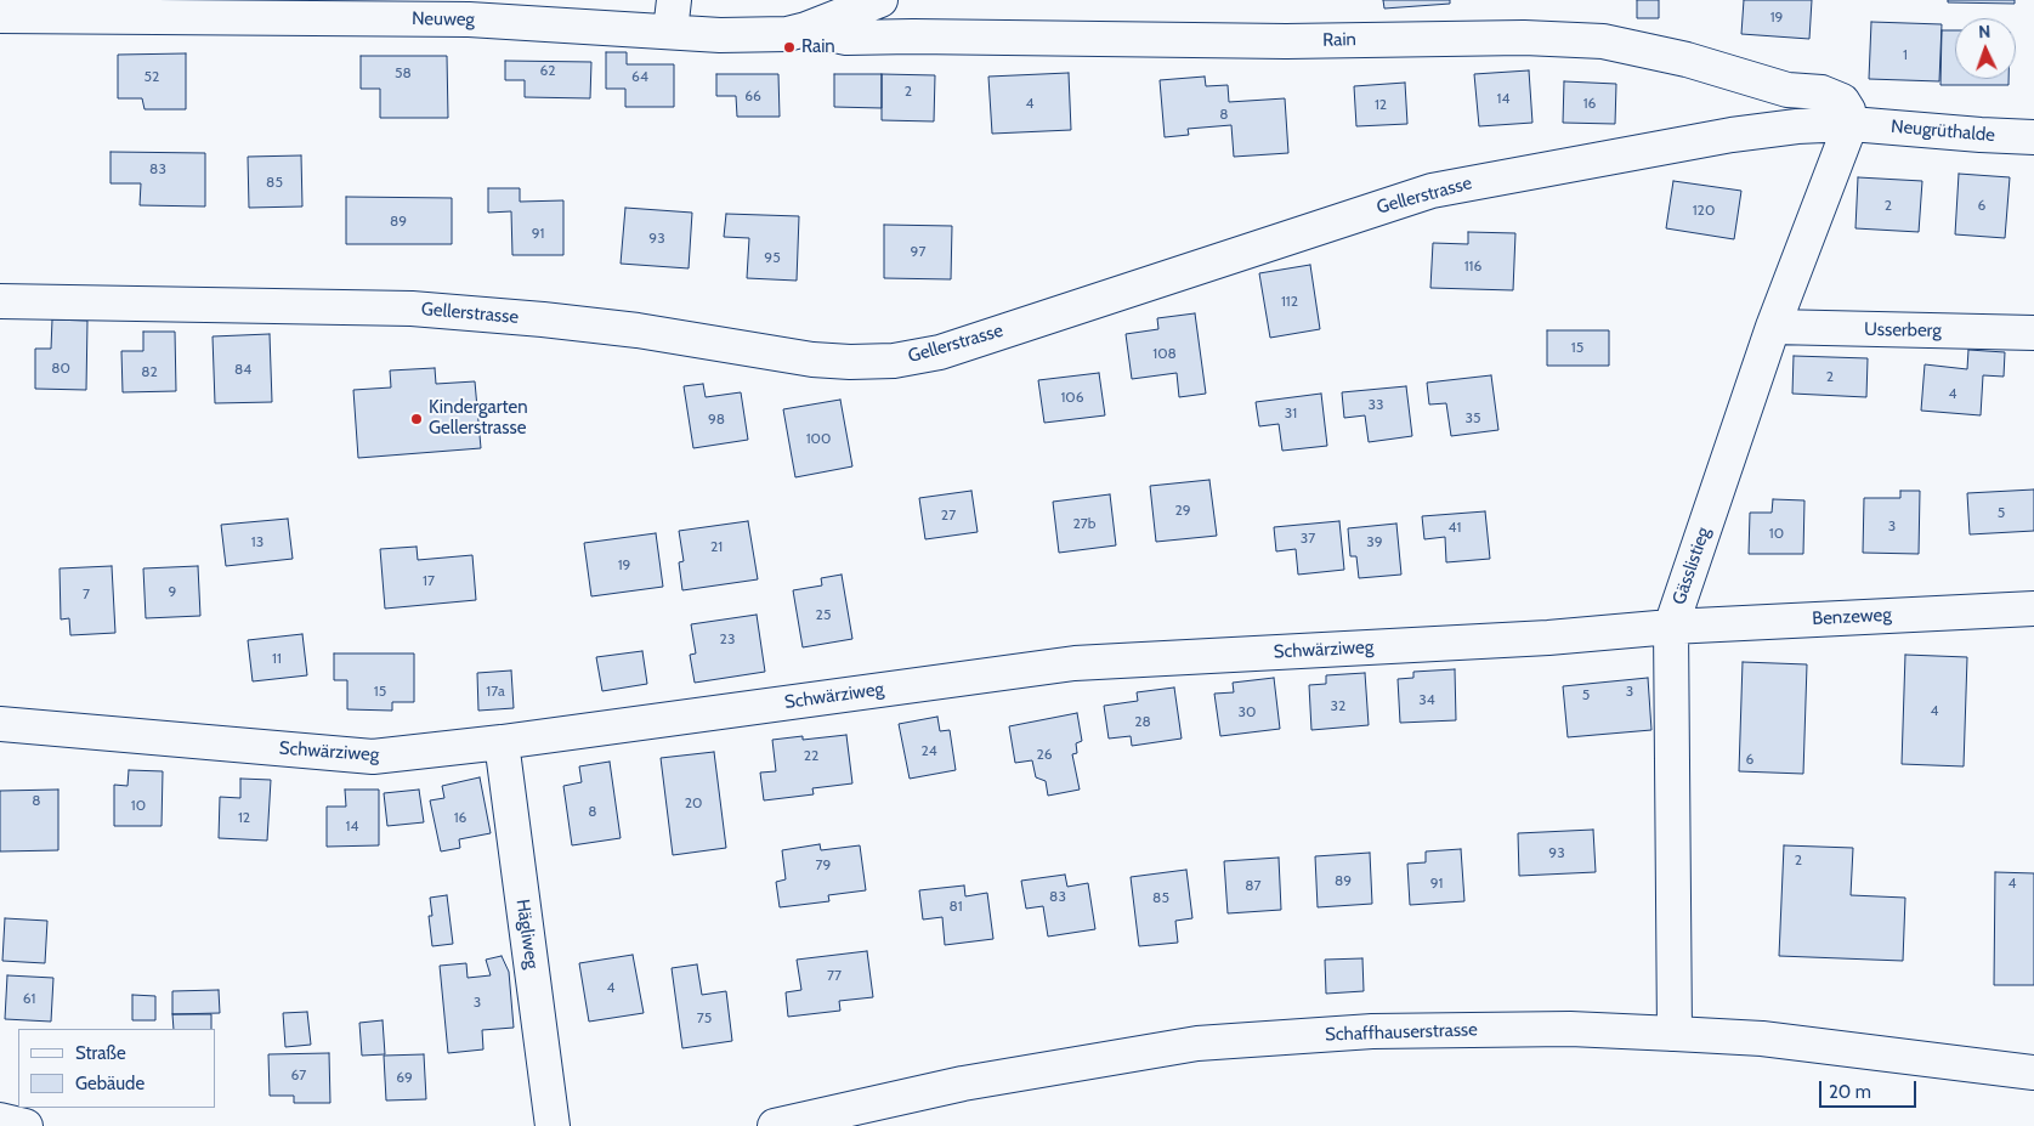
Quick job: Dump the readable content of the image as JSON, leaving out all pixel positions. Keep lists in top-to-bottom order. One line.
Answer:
{"streets":{"street":["Neuweg","Rain","Neugrüthalde","Gellerstrasse","Usserberg","Gässlistieg","Benzeweg","Schwärziweg","Hägliweg","Schaffhauserstrasse"]},"crossings":[["Neuweg","Rain"],["Rain","Neugrüthalde"],["Rain","Gellerstrasse"],["Rain","Gässlistieg"],["Neugrüthalde","Gellerstrasse"],["Neugrüthalde","Gässlistieg"],["Gellerstrasse","Gässlistieg"],["Usserberg","Gässlistieg"],["Gässlistieg","Benzeweg"],["Gässlistieg","Schwärziweg"],["Gässlistieg","Schaffhauserstrasse"],["Benzeweg","Schwärziweg"],["Schwärziweg","Hägliweg"]],"places":["Rain","Kindergarten Gellerstrasse"],"house_numbers":["19","1","62","58","52","64","2","66","14","4","16","12","8","83","85","2","6","120","89","91","93","97","95","116","112","15","108","80","84","82","2","4","106","33","31","35","98","100","29","5","27","27b","3","41","10","37","13","39","21","19","17","9","7","25","23","11","15","17a","3","5","34","32","4","30","28","24","26","22","6","8","20","10","8","12","16","14","93","2","79","89","91","4","87","83","85","81","77","4","61","3","75","67","69"],"legend":["Straße","Gebäude"],"scale_bar":"20 m","north":"top"}
